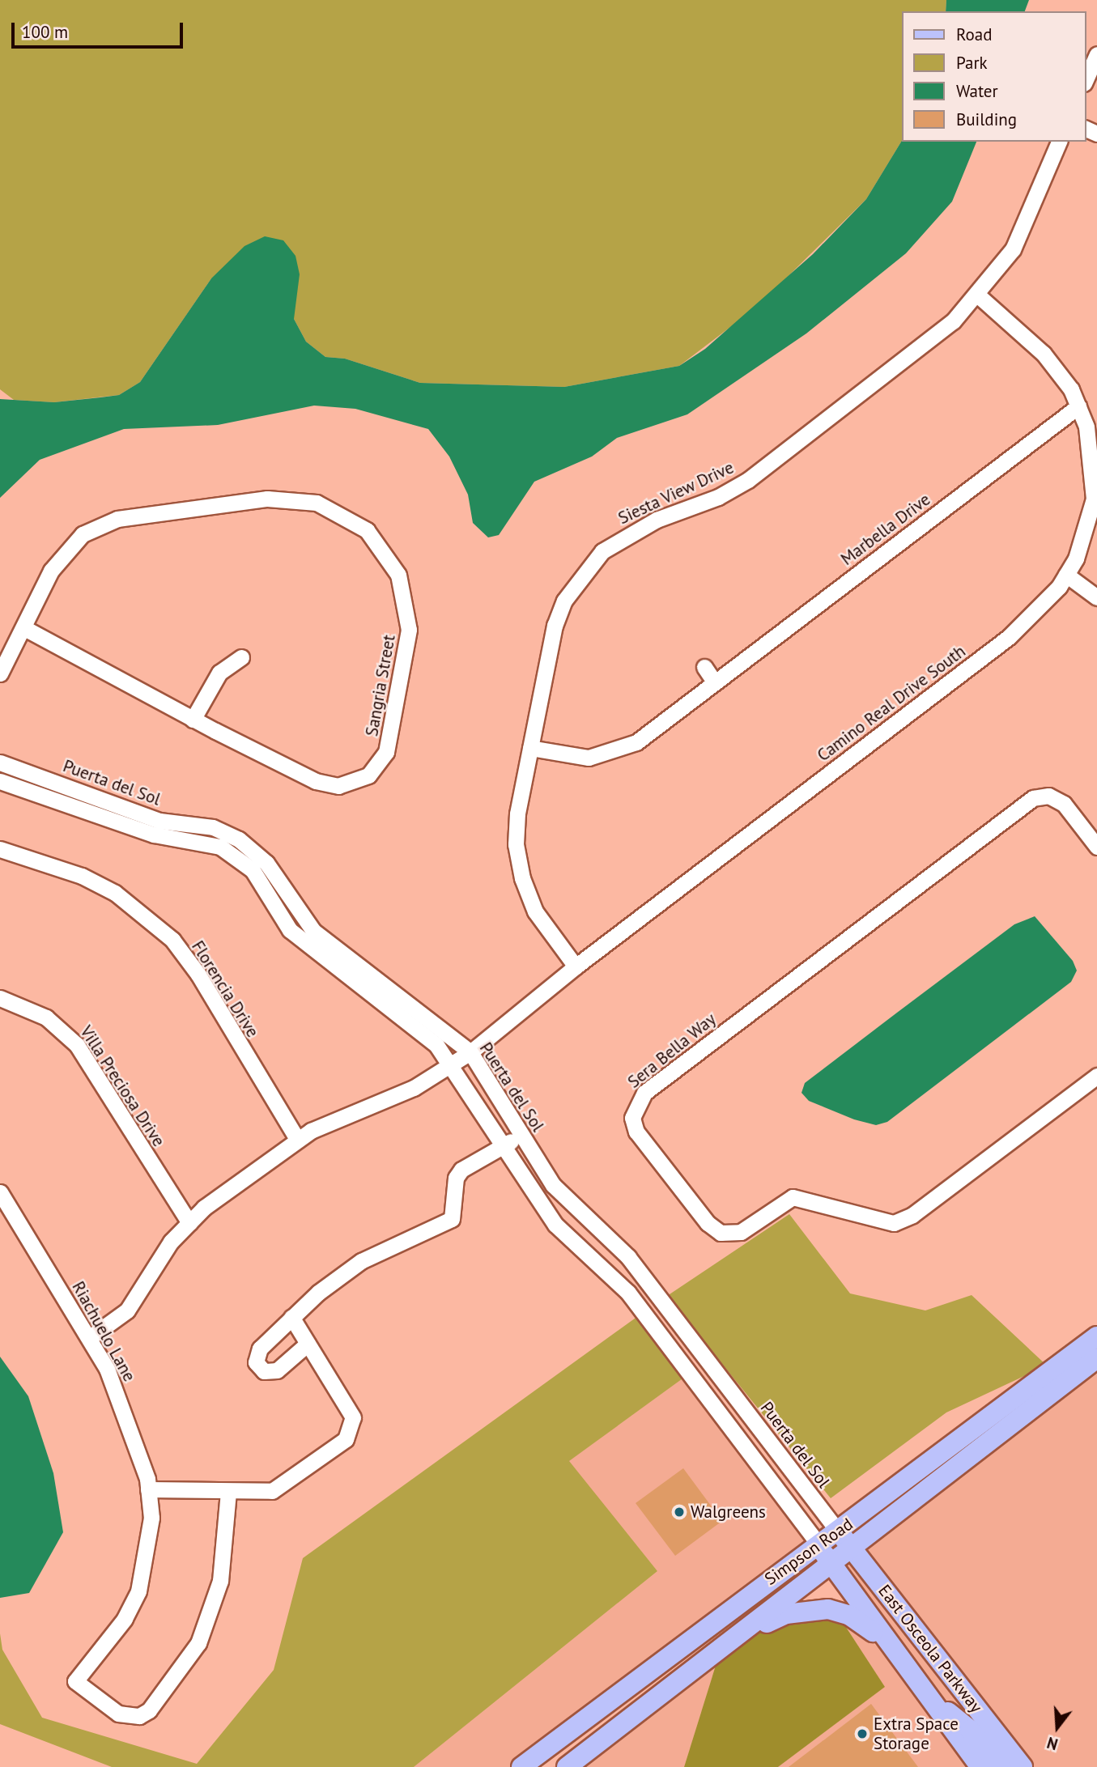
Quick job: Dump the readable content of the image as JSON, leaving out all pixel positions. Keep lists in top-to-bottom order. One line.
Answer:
{"streets":{"main road":["Simpson Road","East Osceola Parkway"],"street":["Siesta View Drive","Marbella Drive","Sangria Street","Camino Real Drive South","Puerta del Sol","Florencia Drive","Sera Bella Way","Villa Preciosa Drive","Riachuelo Lane"]},"crossings":[["Siesta View Drive","Marbella Drive"],["Siesta View Drive","Camino Real Drive South"],["Marbella Drive","Camino Real Drive South"],["Camino Real Drive South","Puerta del Sol"],["Camino Real Drive South","Florencia Drive"],["Camino Real Drive South","Villa Preciosa Drive"],["Camino Real Drive South","Riachuelo Lane"],["Puerta del Sol","Simpson Road"],["Puerta del Sol","East Osceola Parkway"],["Simpson Road","East Osceola Parkway"]],"places":["Walgreens","Extra Space Storage"],"legend":["Road","Park","Water","Building"],"scale_bar":"100 m","north":"bottom"}
